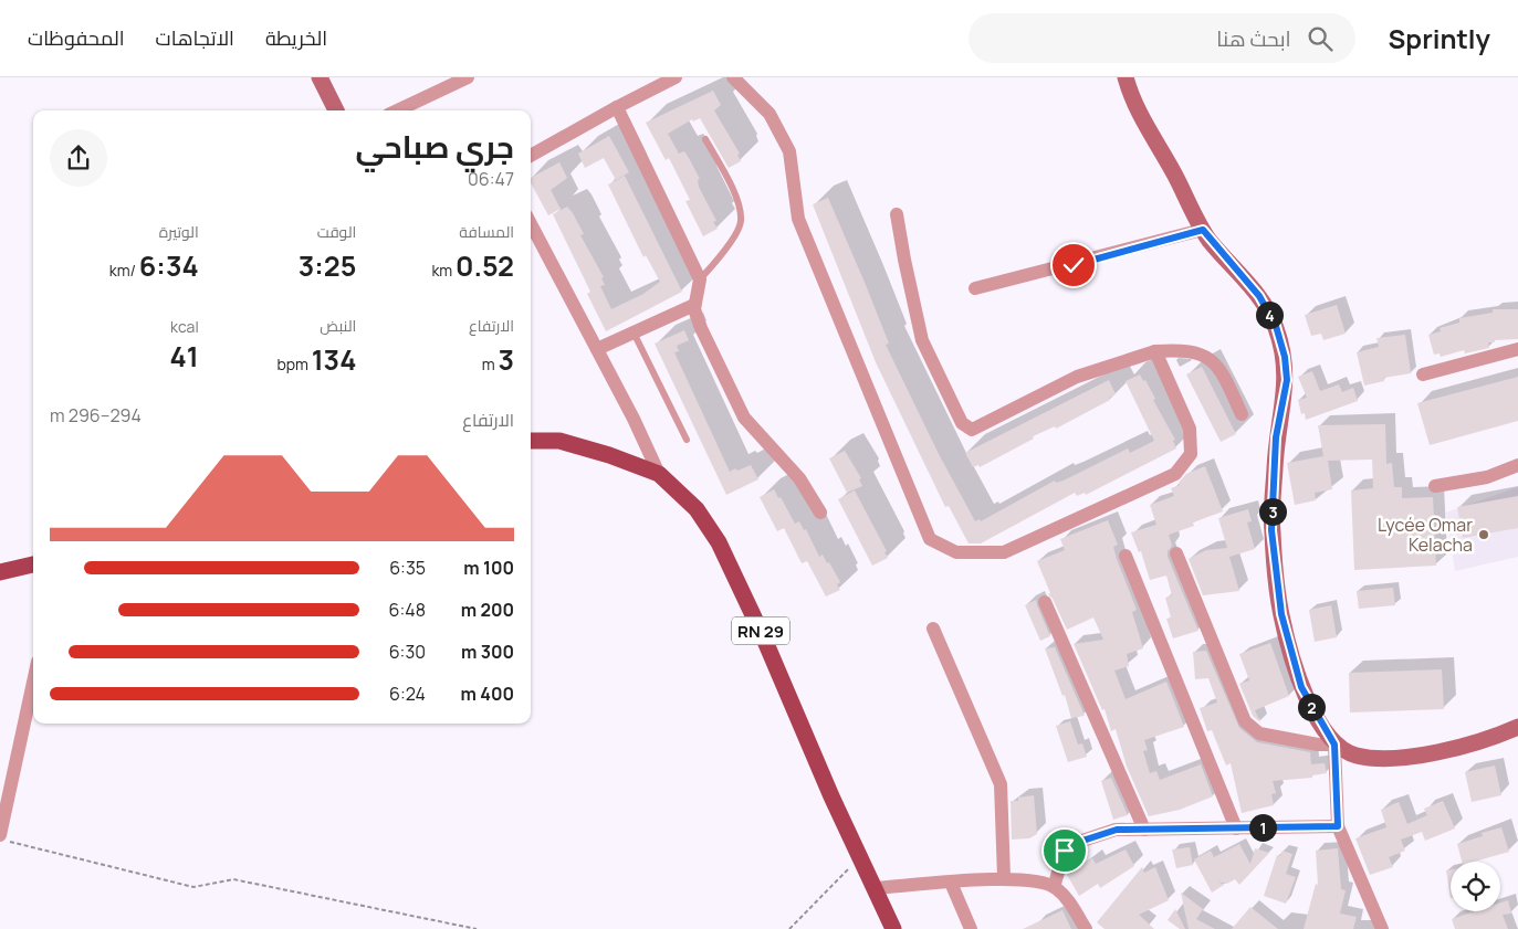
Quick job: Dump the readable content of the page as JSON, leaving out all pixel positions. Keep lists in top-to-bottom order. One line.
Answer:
{"streets":{"main road":["RN 29"]},"places":["Lycée Omar Kelacha"],"page":{"header":"Sprintly","search":"ابحث هنا","nav":["الخريطة","الاتجاهات","المحفوظات"],"heading":["جري صباحي","06:47"],"stats":[["المسافة","0.52 km"],["الوقت","3:25"],["الوتيرة","6:34 /km"],["الارتفاع","3 m"],["النبض","134 bpm"],["kcal","41"]],"pins":["4","3","2","1"],"chart":["الارتفاع","294–296 m"],"list":[{"name":"100 m","note":"6:35"},{"name":"200 m","note":"6:48"},{"name":"300 m","note":"6:30"},{"name":"400 m","note":"6:24"}]}}
